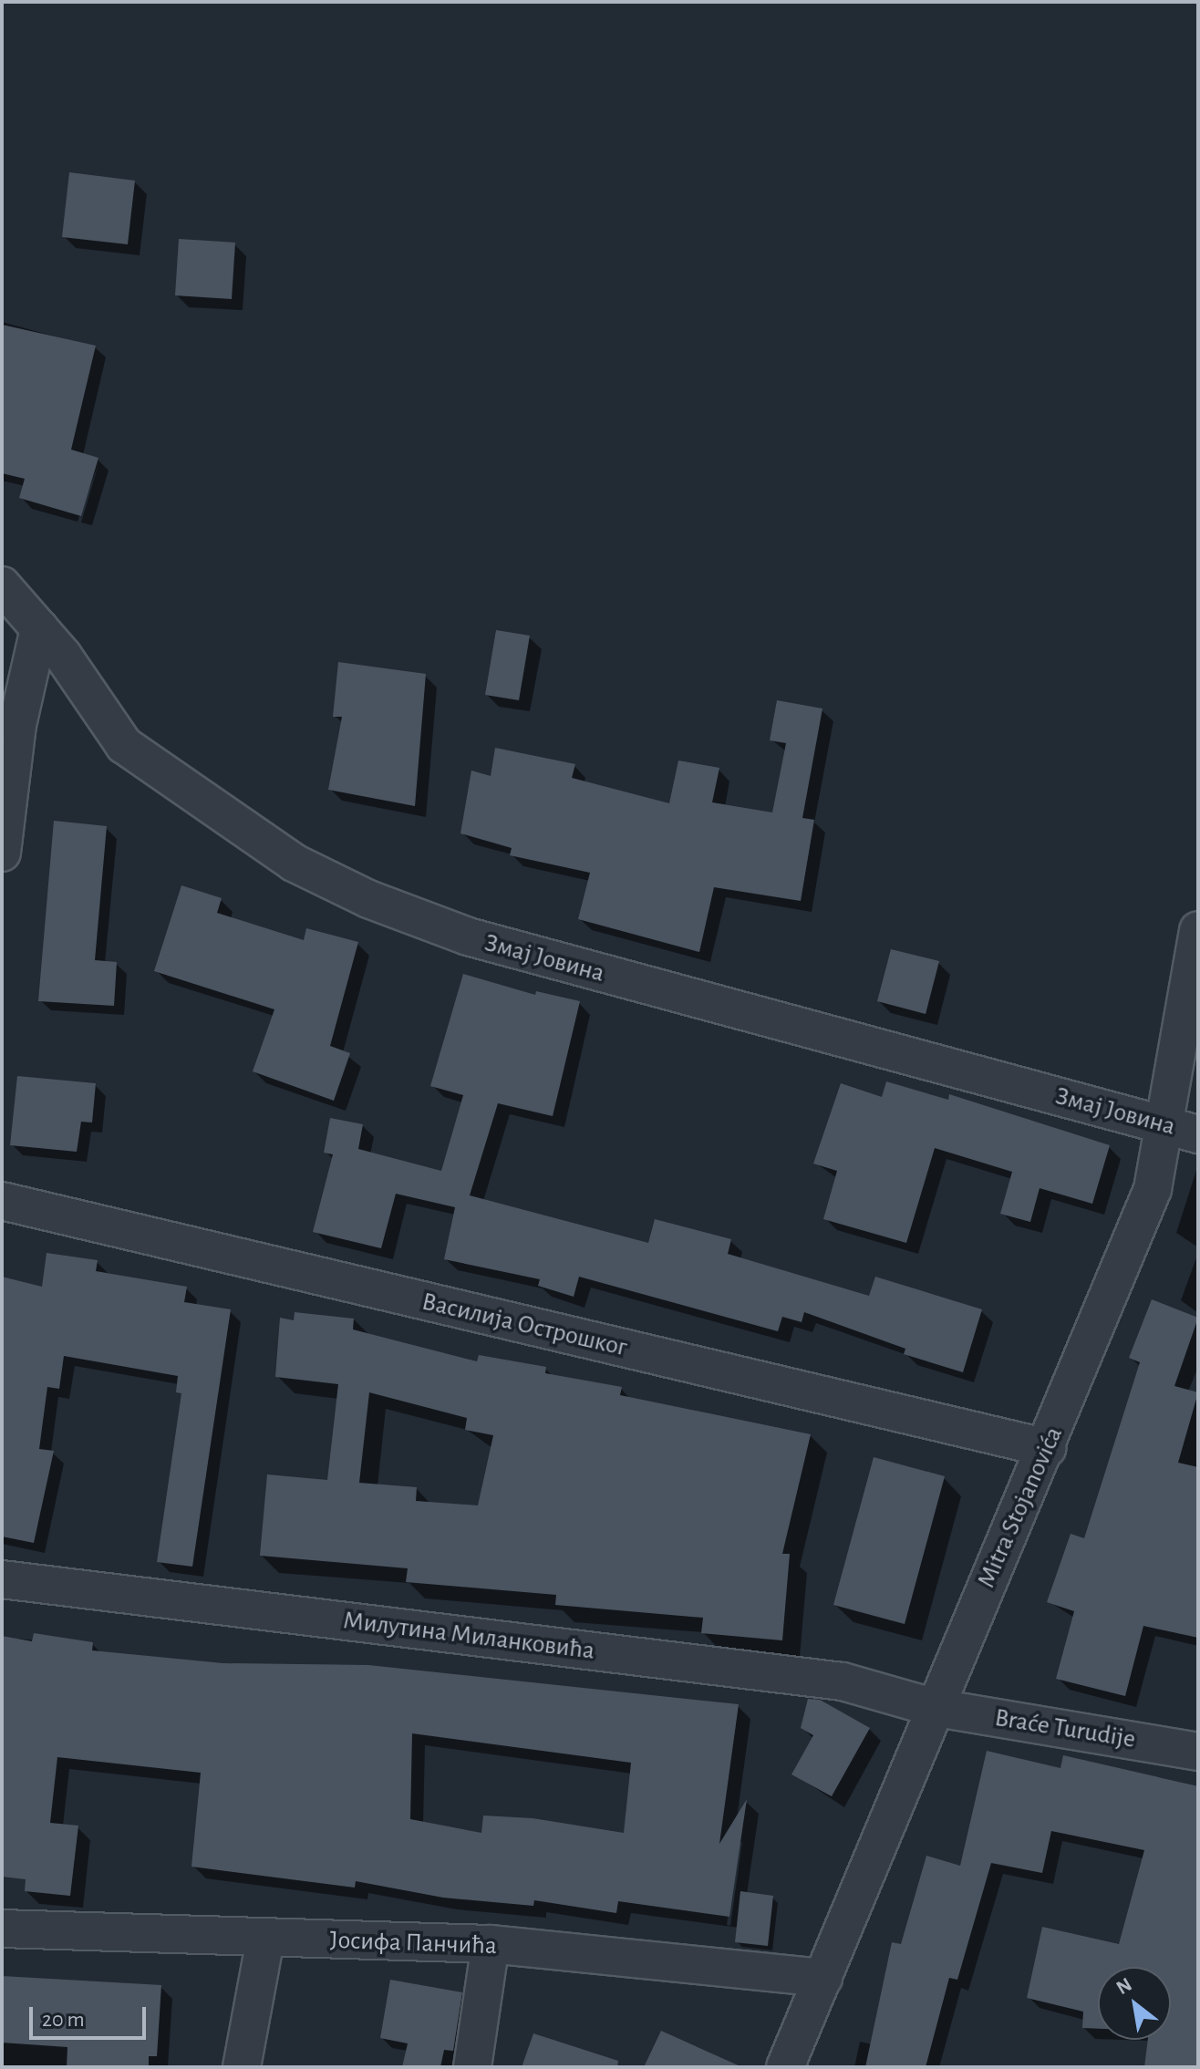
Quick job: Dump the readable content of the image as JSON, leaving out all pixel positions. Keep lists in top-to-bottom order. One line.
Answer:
{"streets":{"street":["Змај Јовина","Василија Острошког","Mitra Stojanovića","Милутина Миланковића","Braće Turudije","Јосифа Панчића"]},"crossings":[["Змај Јовина","Mitra Stojanovića"],["Василија Острошког","Mitra Stojanovića"],["Mitra Stojanovića","Милутина Миланковића"],["Mitra Stojanovića","Braće Turudije"],["Mitra Stojanovića","Јосифа Панчића"],["Милутина Миланковића","Braće Turudije"]],"scale_bar":"20 m","north":"top left"}
